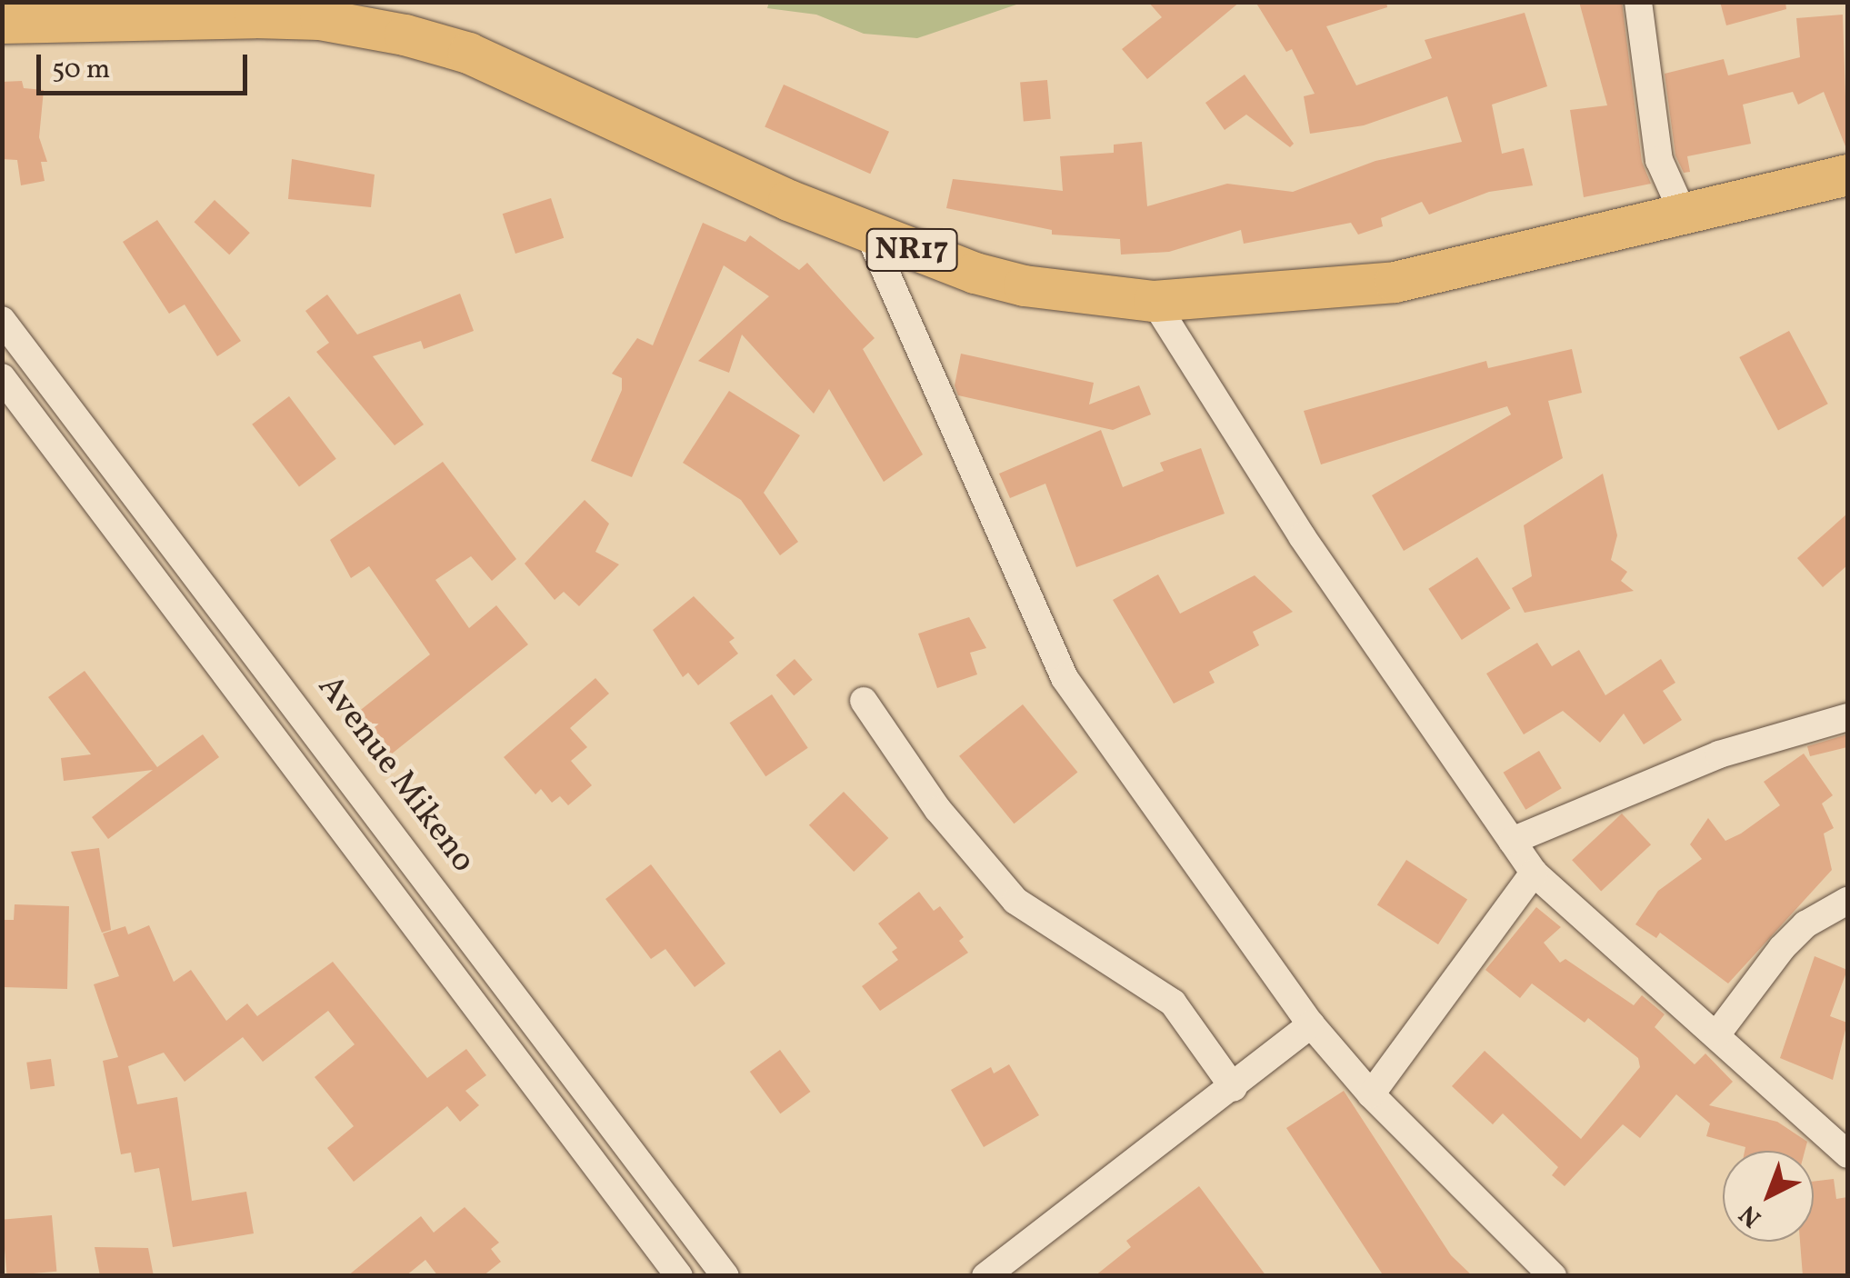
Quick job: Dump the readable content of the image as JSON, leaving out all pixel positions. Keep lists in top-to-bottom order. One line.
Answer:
{"streets":{"main road":["NR17"],"street":["Avenue Mikeno"]},"scale_bar":"50 m","north":"bottom left"}
